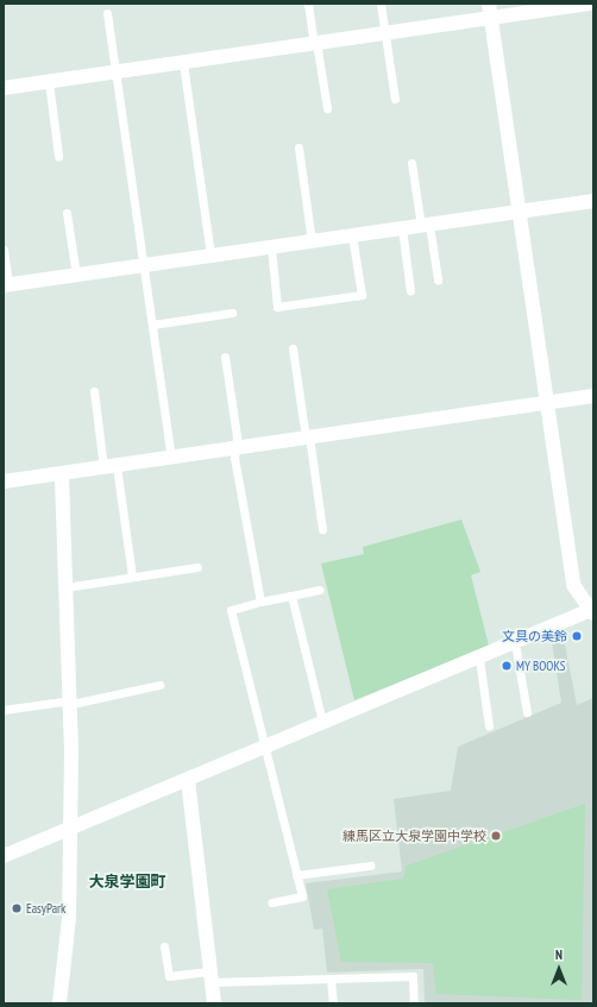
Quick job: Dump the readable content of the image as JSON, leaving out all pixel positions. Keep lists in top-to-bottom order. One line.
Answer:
{"districts":["大泉学園町"],"places":["文具の美鈴","MY BOOKS","練馬区立大泉学園中学校","EasyPark"],"north":"top"}
